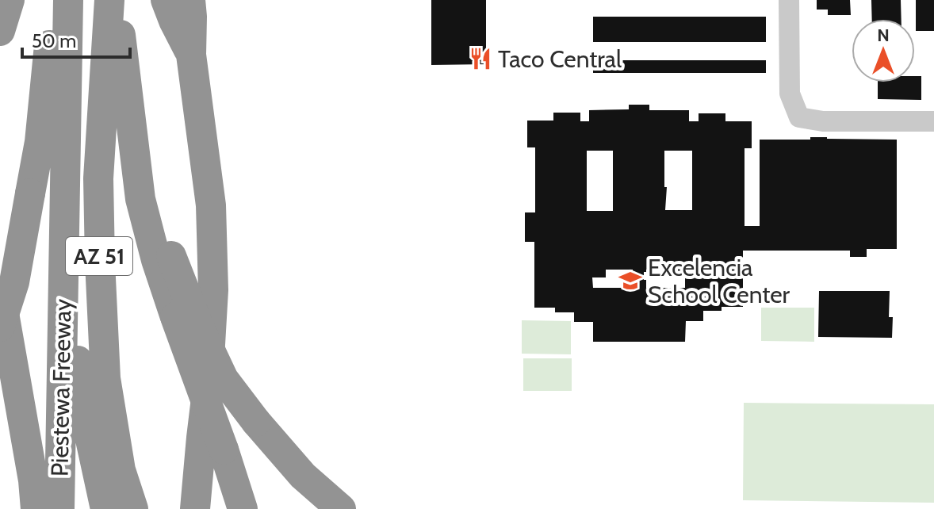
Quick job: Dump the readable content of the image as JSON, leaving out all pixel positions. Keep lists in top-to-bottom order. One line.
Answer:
{"streets":{"highway":["AZ 51","Piestewa Freeway"]},"places":{"restaurant":["Taco Central"],"school or university":["Excelencia School Center"]},"scale_bar":"50 m","north":"top"}
